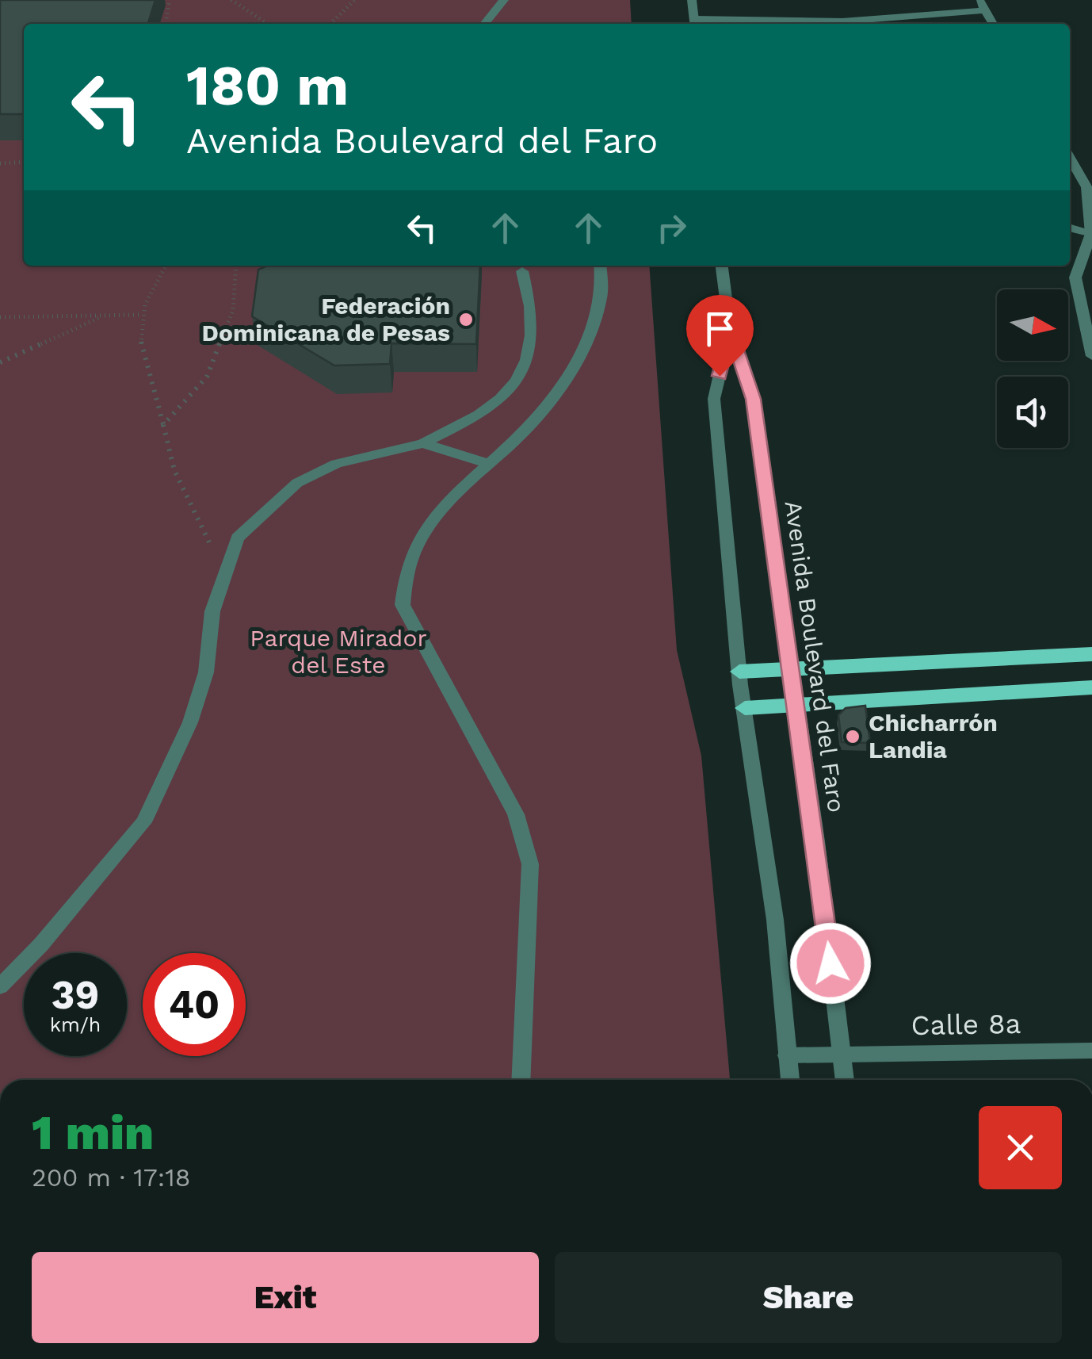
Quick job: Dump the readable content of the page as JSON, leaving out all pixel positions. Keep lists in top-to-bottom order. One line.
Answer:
{"streets":{"street":["Avenida Boulevard del Faro","Calle 8a"]},"crossings":[["Avenida Boulevard del Faro","Calle 8a"]],"parks":["Parque Mirador del Este"],"places":["Federación Dominicana de Pesas","Chicharrón Landia"],"north":"right","page":{"turn":["180 m","Avenida Boulevard del Faro"],"speed":"39 km/h","limit":"40","heading":["1 min","200 m · 17:18"],"buttons":["Exit","Share"]}}
